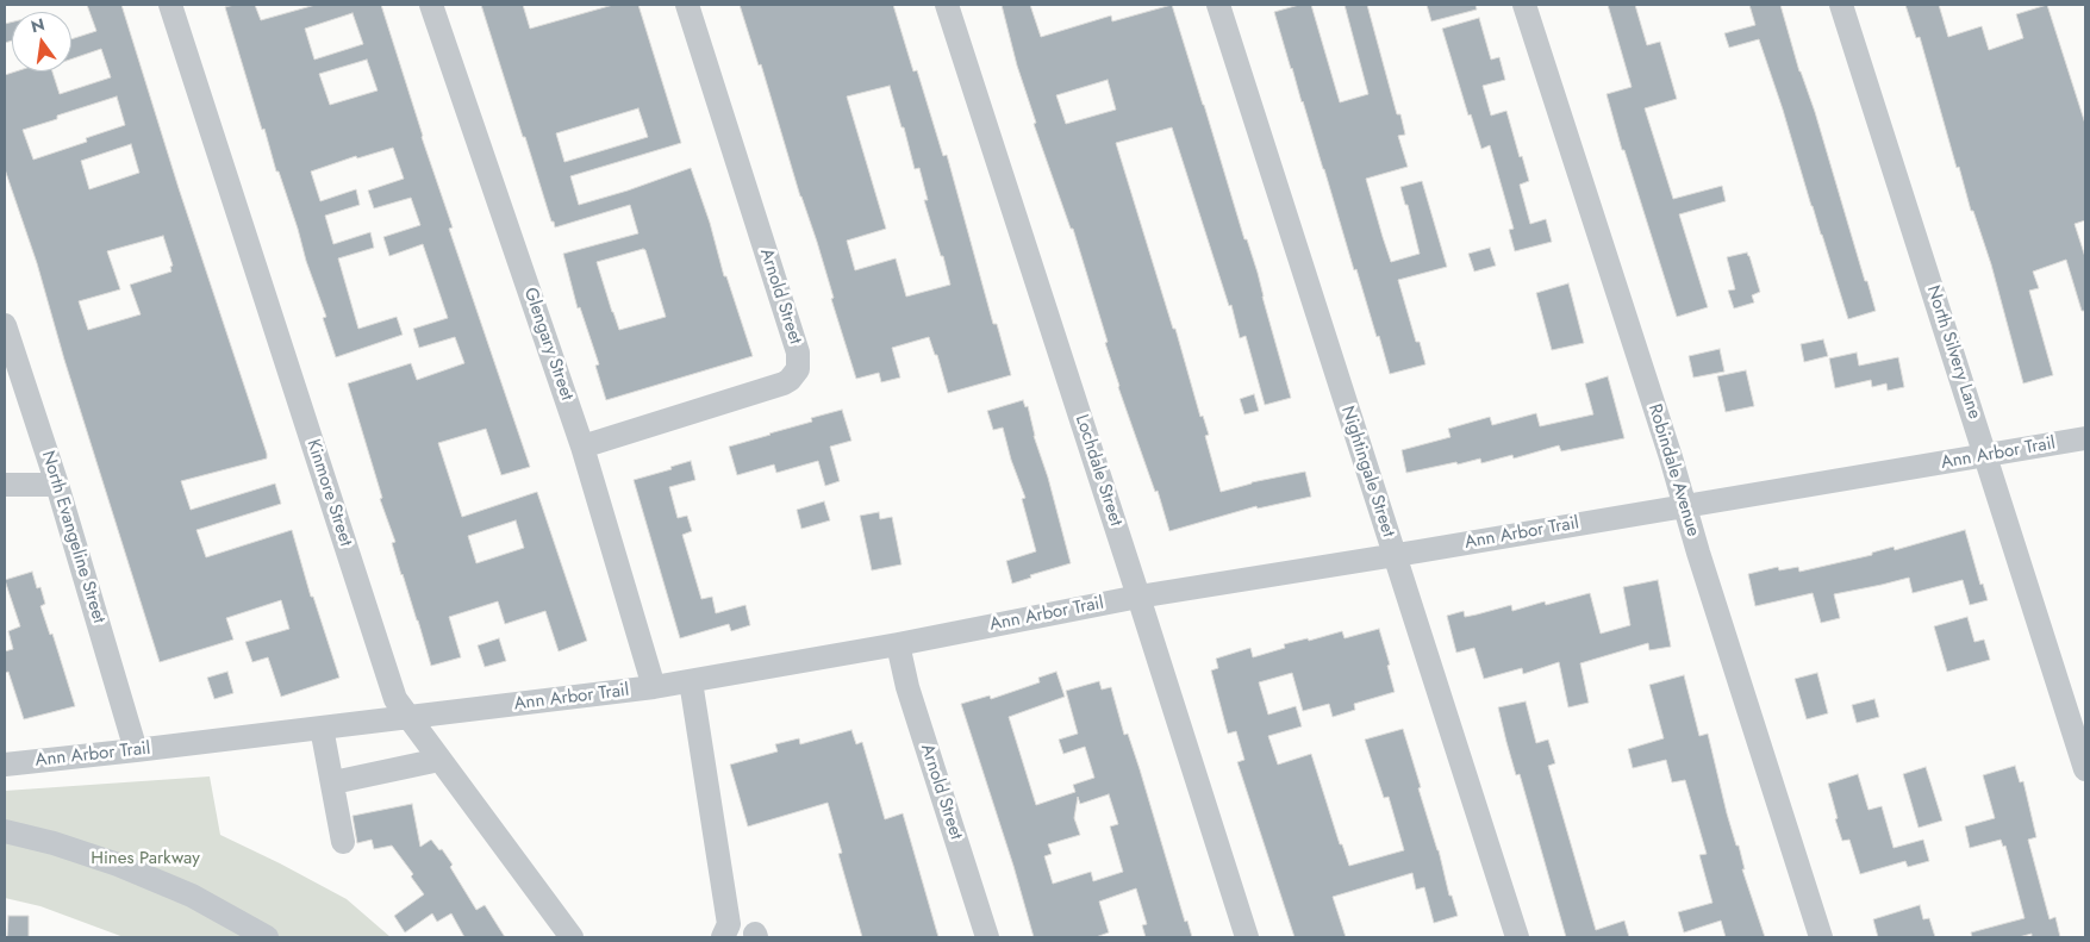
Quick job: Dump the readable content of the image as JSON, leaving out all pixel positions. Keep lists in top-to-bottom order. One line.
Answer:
{"streets":{"street":["Arnold Street","Glengary Street","North Silvery Lane","Ann Arbor Trail","Lochdale Street","Robindale Avenue","Nightingale Street","Kinmore Street","North Evangeline Street"]},"crossings":[["Arnold Street","Glengary Street"],["Arnold Street","Ann Arbor Trail"],["Glengary Street","Ann Arbor Trail"],["North Silvery Lane","Ann Arbor Trail"],["Ann Arbor Trail","Lochdale Street"],["Ann Arbor Trail","Robindale Avenue"],["Ann Arbor Trail","Nightingale Street"],["Ann Arbor Trail","Kinmore Street"],["Ann Arbor Trail","North Evangeline Street"]],"parks":["Hines Parkway"],"north":"top"}
